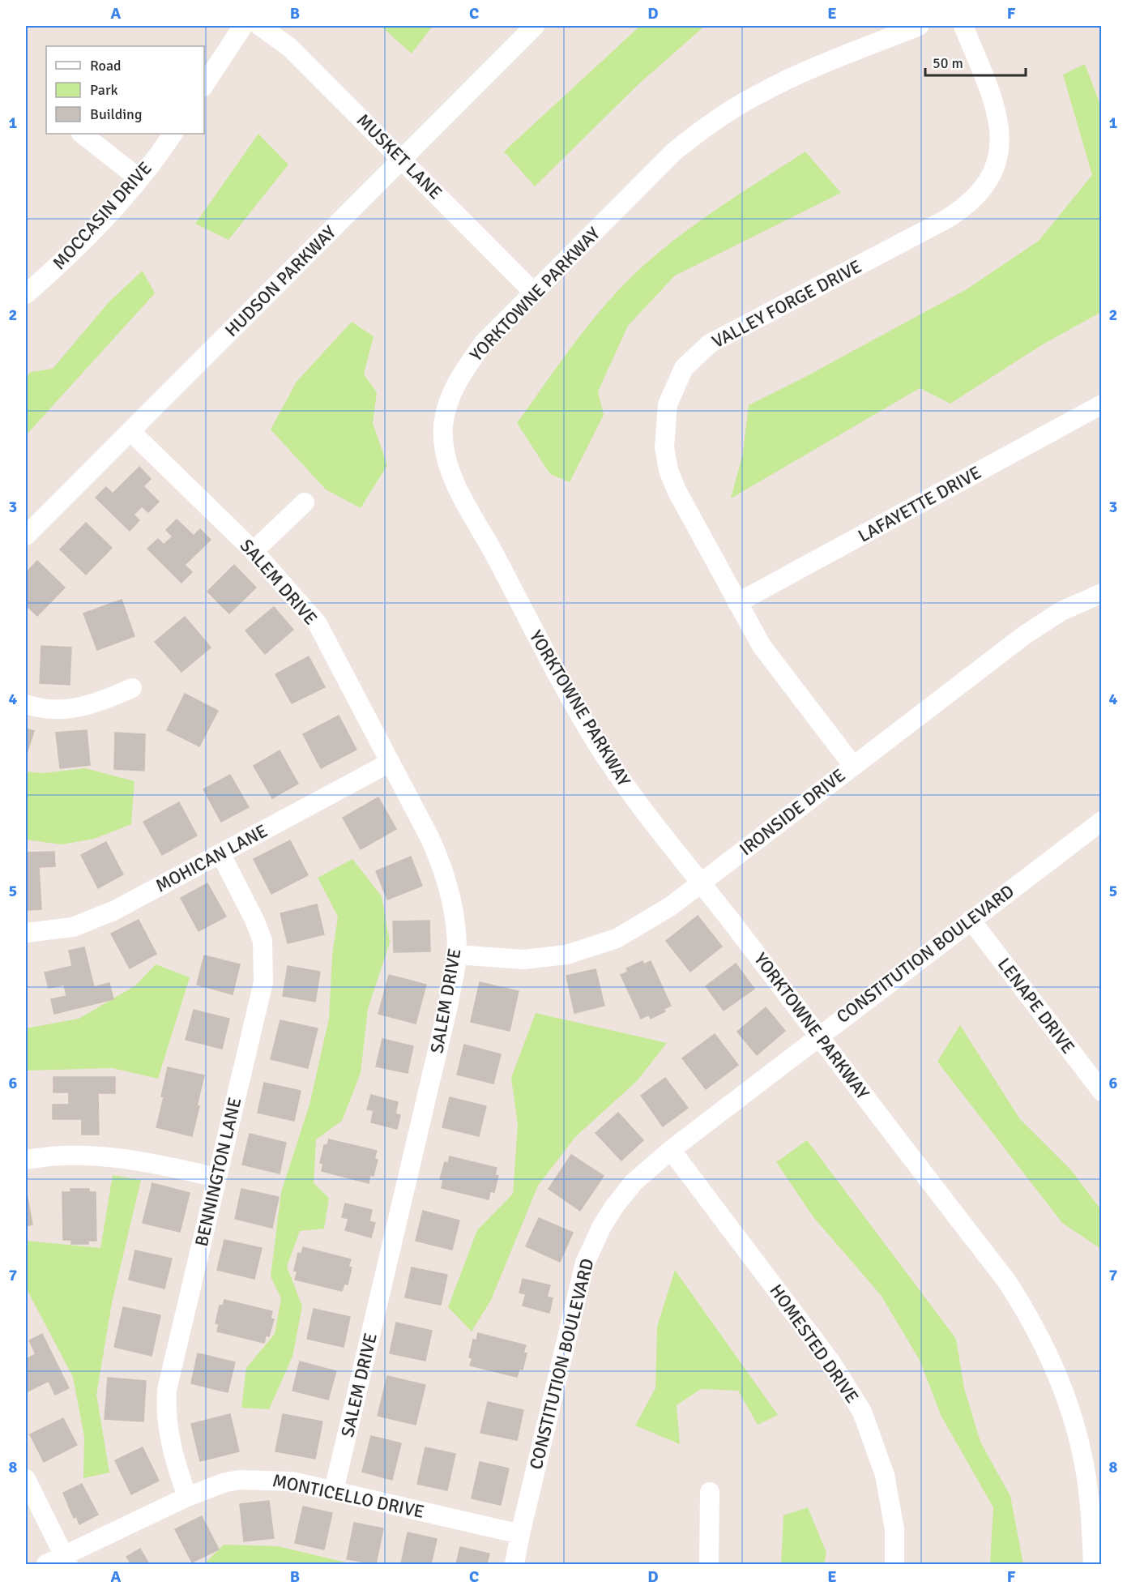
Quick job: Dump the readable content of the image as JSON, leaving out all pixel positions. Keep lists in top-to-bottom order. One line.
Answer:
{"streets":{"street":["MUSKET LANE","MOCCASIN DRIVE","HUDSON PARKWAY","YORKTOWNE PARKWAY","VALLEY FORGE DRIVE","LAFAYETTE DRIVE","SALEM DRIVE","IRONSIDE DRIVE","MOHICAN LANE","CONSTITUTION BOULEVARD","LENAPE DRIVE","BENNINGTON LANE","HOMESTED DRIVE","MONTICELLO DRIVE"]},"crossings":[["MUSKET LANE","HUDSON PARKWAY"],["MUSKET LANE","YORKTOWNE PARKWAY"],["HUDSON PARKWAY","SALEM DRIVE"],["YORKTOWNE PARKWAY","IRONSIDE DRIVE"],["YORKTOWNE PARKWAY","CONSTITUTION BOULEVARD"],["VALLEY FORGE DRIVE","LAFAYETTE DRIVE"],["VALLEY FORGE DRIVE","IRONSIDE DRIVE"],["SALEM DRIVE","IRONSIDE DRIVE"],["SALEM DRIVE","MOHICAN LANE"],["SALEM DRIVE","MONTICELLO DRIVE"],["MOHICAN LANE","BENNINGTON LANE"],["CONSTITUTION BOULEVARD","LENAPE DRIVE"],["CONSTITUTION BOULEVARD","HOMESTED DRIVE"],["CONSTITUTION BOULEVARD","MONTICELLO DRIVE"],["BENNINGTON LANE","MONTICELLO DRIVE"]],"legend":["Road","Park","Building"],"scale_bar":"50 m","grid":{"columns":["A","B","C","D","E","F"],"rows":["1","2","3","4","5","6","7","8"]}}
